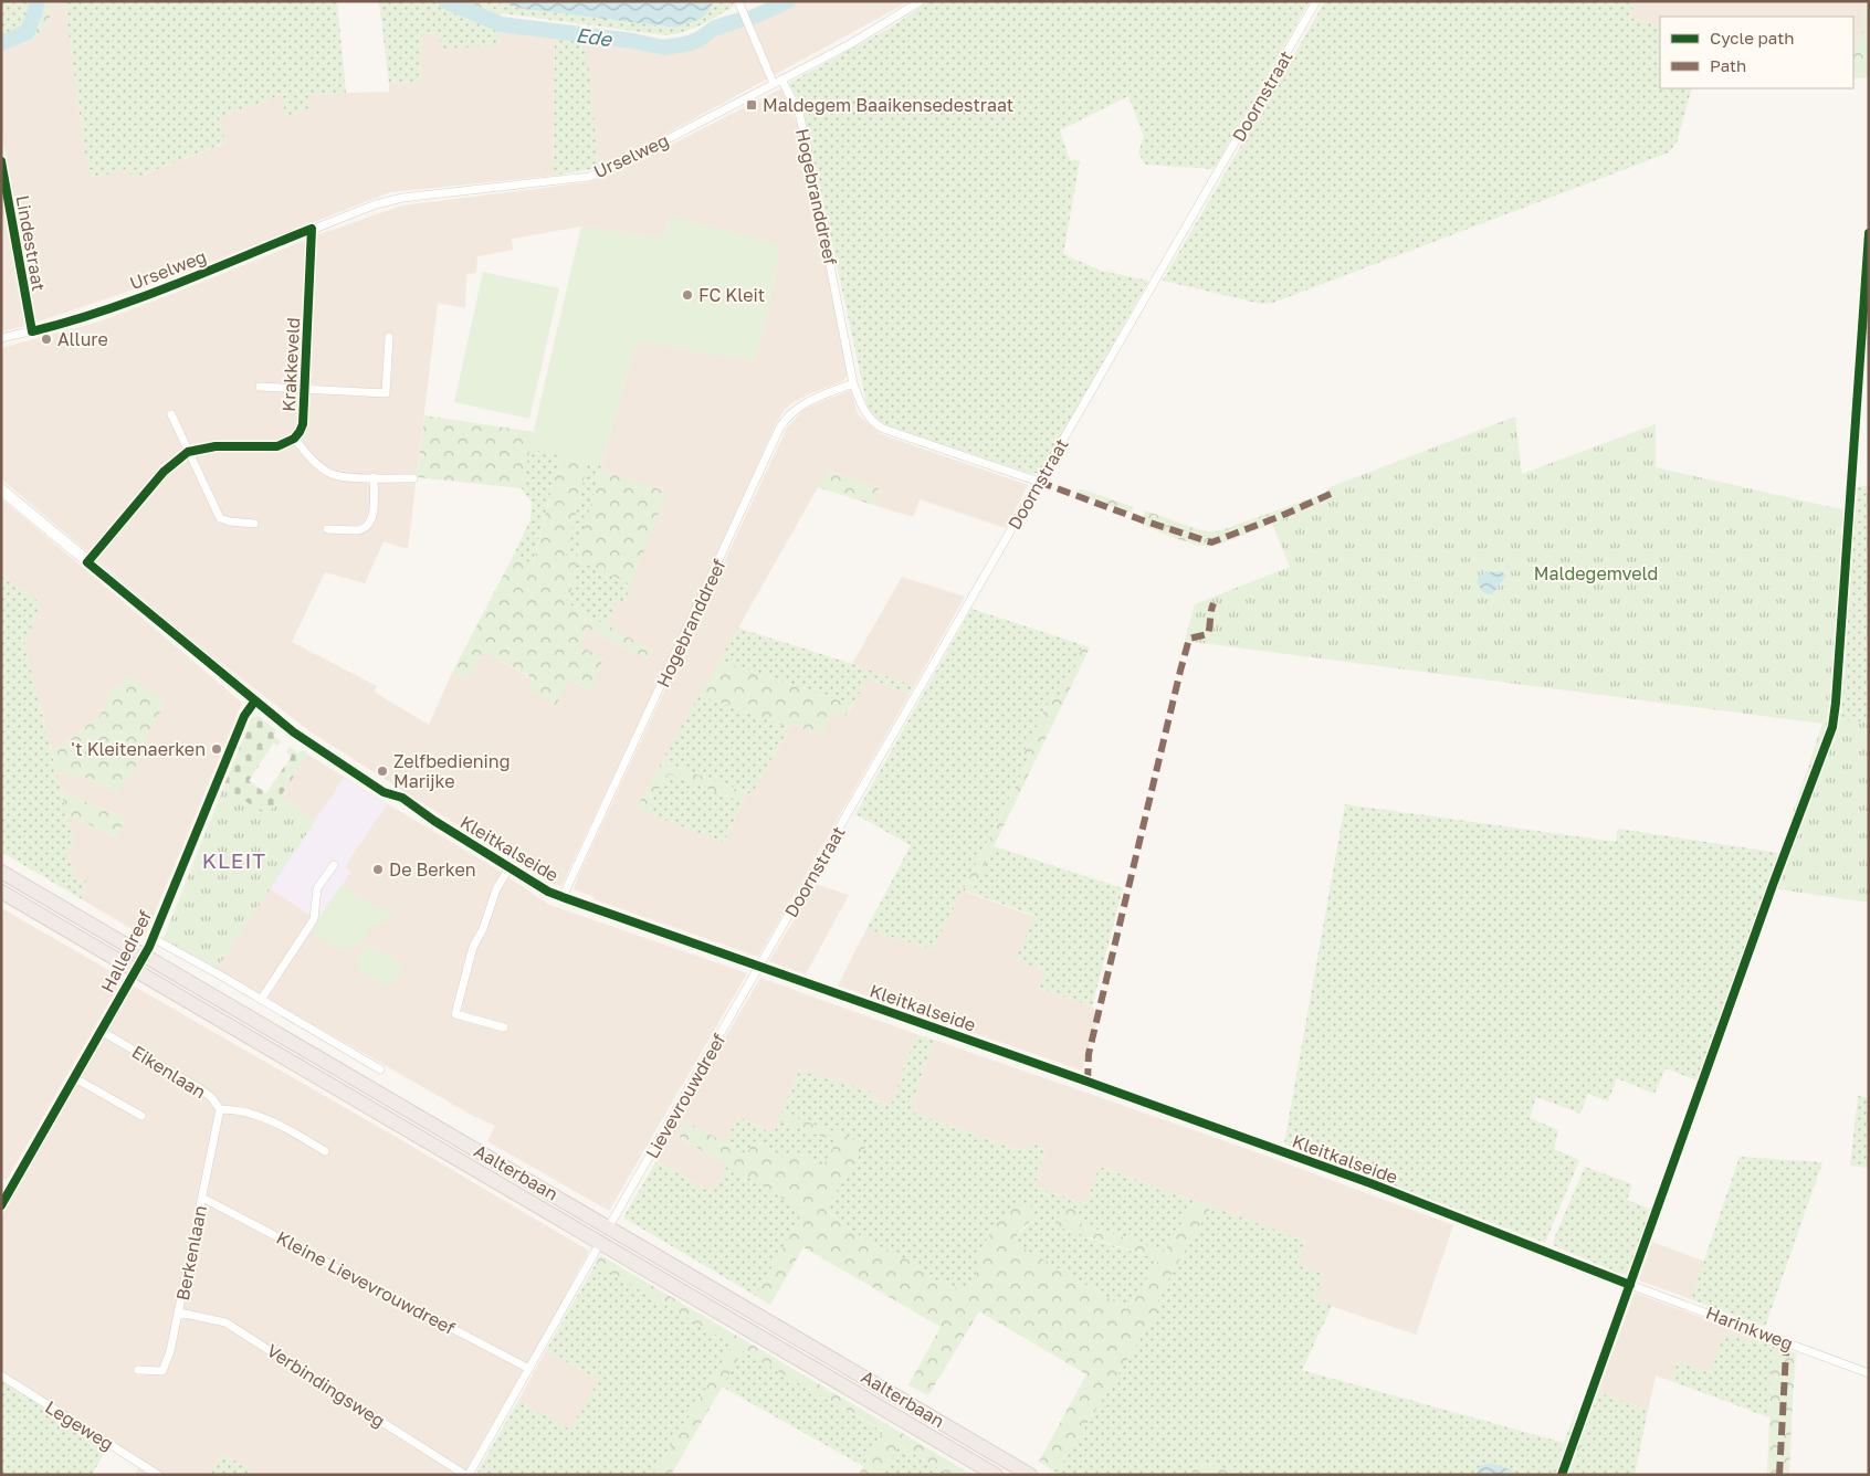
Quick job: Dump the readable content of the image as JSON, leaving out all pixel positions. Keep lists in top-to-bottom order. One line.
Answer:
{"streets":{"highway":["Aalterbaan"],"street":["Doornstraat","Urselweg","Hogebranddreef","Lindestraat","Krakkeveld","Kleitkalseide","Halledreef","Eikenlaan","Lievevrouwdreef","Berkenlaan","Kleine Lievevrouwdreef","Harinkweg","Verbindingsweg","Legeweg"]},"crossings":[["Doornstraat","Hogebranddreef"],["Doornstraat","Kleitkalseide"],["Doornstraat","Lievevrouwdreef"],["Urselweg","Hogebranddreef"],["Urselweg","Lindestraat"],["Urselweg","Krakkeveld"],["Hogebranddreef","Kleitkalseide"],["Kleitkalseide","Halledreef"],["Kleitkalseide","Lievevrouwdreef"],["Kleitkalseide","Harinkweg"],["Halledreef","Eikenlaan"],["Halledreef","Aalterbaan"],["Eikenlaan","Berkenlaan"],["Lievevrouwdreef","Aalterbaan"],["Berkenlaan","Kleine Lievevrouwdreef"],["Berkenlaan","Verbindingsweg"]],"districts":["KLEIT"],"water":["Ede"],"parks":["Maldegemveld"],"places":{"transit":["Maldegem Baaikensedestraat"],"other":["FC Kleit","Allure","'t Kleitenaerken","Zelfbediening Marijke","De Berken"]},"legend":["Cycle path","Path"]}
